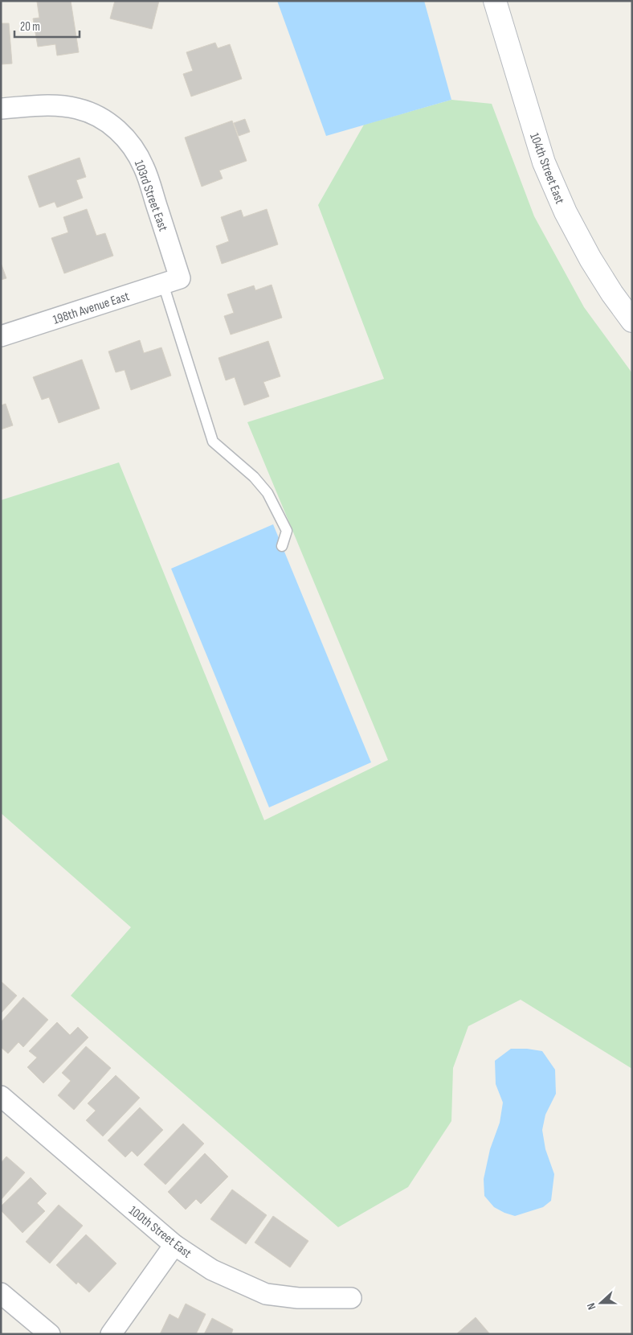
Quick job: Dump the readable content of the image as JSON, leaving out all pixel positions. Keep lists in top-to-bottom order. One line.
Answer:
{"streets":{"street":["104th Street East","103rd Street East","198th Avenue East","100th Street East"]},"crossings":[["103rd Street East","198th Avenue East"]],"scale_bar":"20 m","north":"left"}
